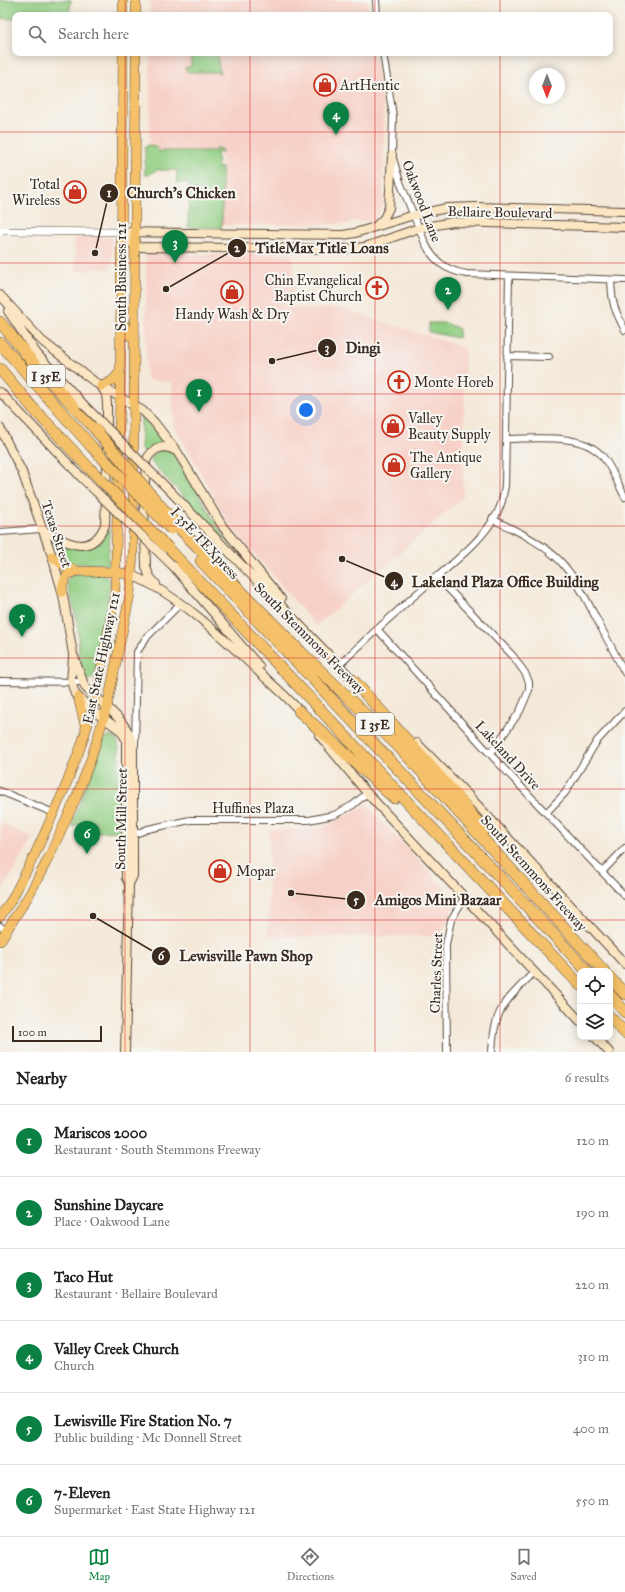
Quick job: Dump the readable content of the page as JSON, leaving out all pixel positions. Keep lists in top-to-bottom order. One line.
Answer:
{"streets":{"highway":["I 35E","I 35E TEXpress","South Stemmons Freeway"],"main road":["Bellaire Boulevard","South Business 121","Texas Street","East State Highway 121","South Mill Street"],"street":["Oakwood Lane","Lakeland Drive","Huffines Plaza","Charles Street"]},"crossings":[["Oakwood Lane","Bellaire Boulevard"],["Bellaire Boulevard","South Business 121"],["South Business 121","South Stemmons Freeway"],["South Business 121","East State Highway 121"],["Texas Street","East State Highway 121"],["Texas Street","South Mill Street"],["I 35E TEXpress","South Stemmons Freeway"],["South Stemmons Freeway","East State Highway 121"],["East State Highway 121","South Mill Street"],["Huffines Plaza","South Mill Street"]],"places":{"shop":["ArtHentic","Total Wireless","Handy Wash & Dry","Valley Beauty Supply","The Antique Gallery","Mopar"],"other":["Church's Chicken","TitleMax Title Loans","Dingi","Lakeland Plaza Office Building","Amigos Mini Bazaar","Lewisville Pawn Shop"],"church":["Chin Evangelical Baptist Church","Monte Horeb"]},"scale_bar":"100 m","north":"bottom","page":{"search":"Search here","pins":["4","3","2","1","5","6"],"scale":"100 m","heading":["Nearby","6 results"],"list":[{"mark":"1","name":"Mariscos 2000","note":"Restaurant · South Stemmons Freeway","value":"120 m"},{"mark":"2","name":"Sunshine Daycare","note":"Place · Oakwood Lane","value":"190 m"},{"mark":"3","name":"Taco Hut","note":"Restaurant · Bellaire Boulevard","value":"220 m"},{"mark":"4","name":"Valley Creek Church","note":"Church","value":"310 m"},{"mark":"5","name":"Lewisville Fire Station No. 7","note":"Public building · Mc Donnell Street","value":"400 m"},{"mark":"6","name":"7-Eleven","note":"Supermarket · East State Highway 121","value":"550 m"}],"nav":["Map","Directions","Saved"]}}
